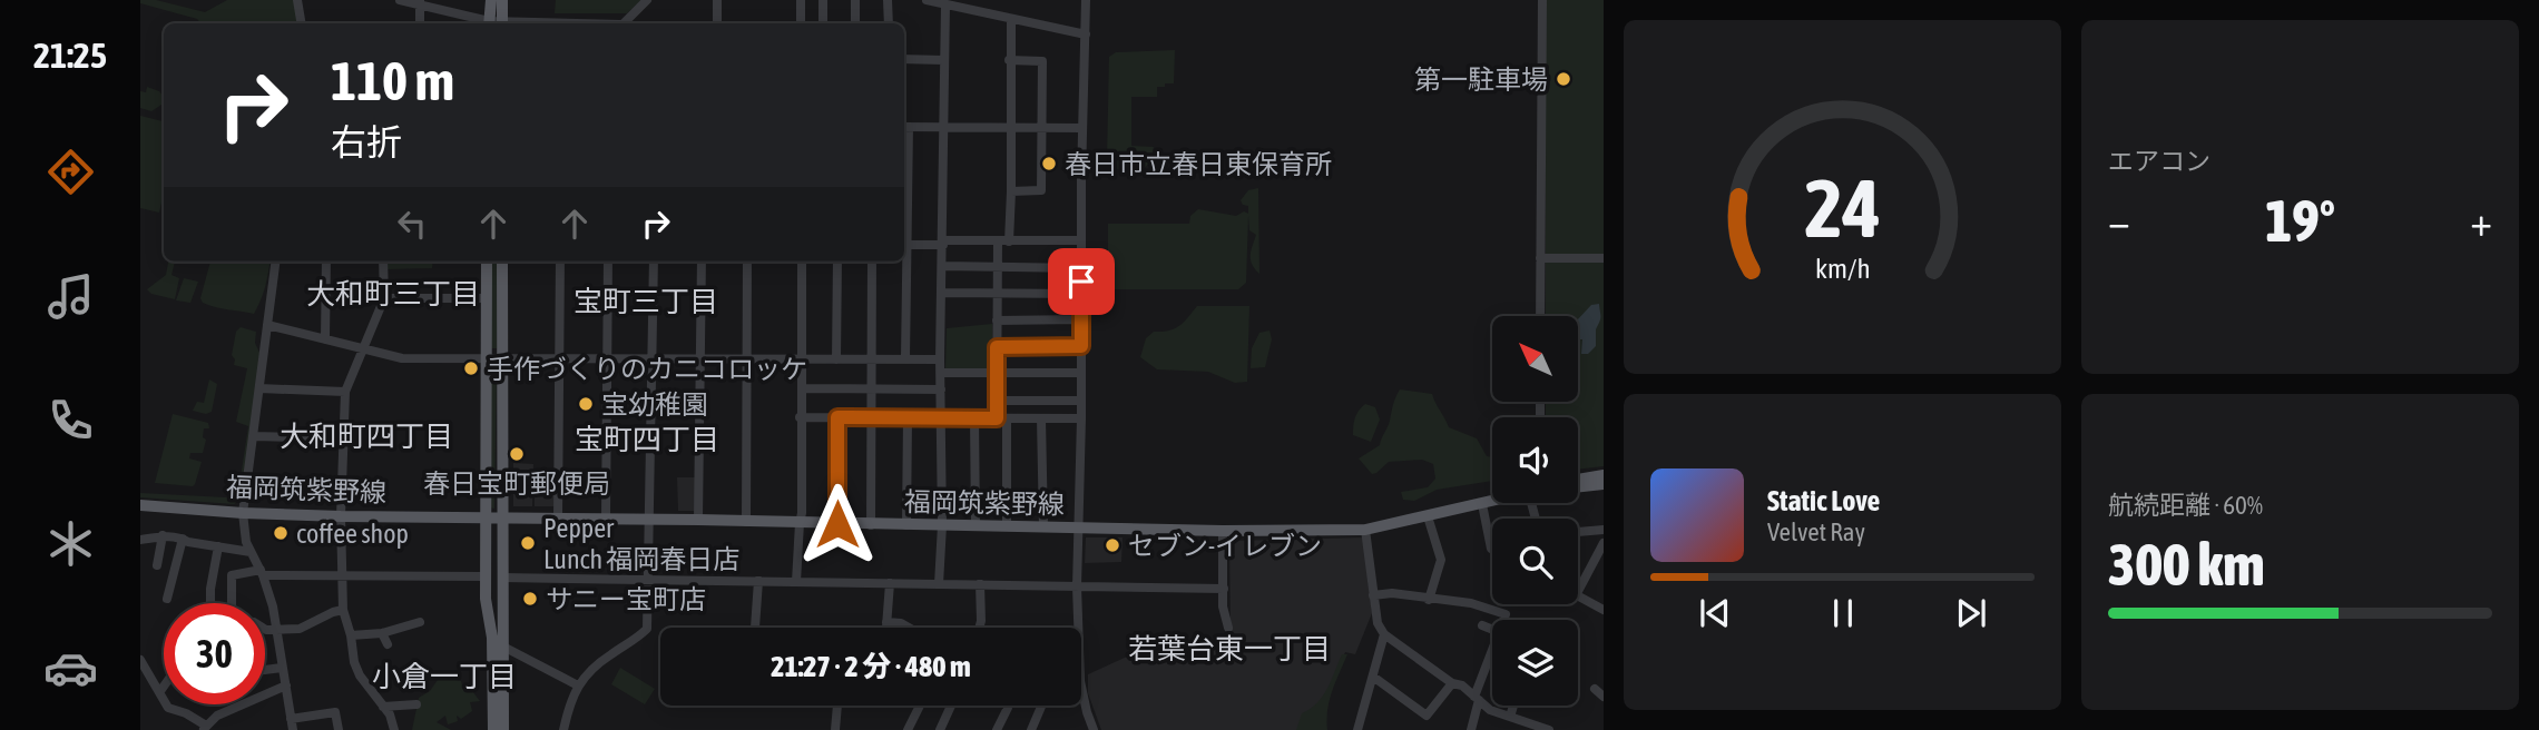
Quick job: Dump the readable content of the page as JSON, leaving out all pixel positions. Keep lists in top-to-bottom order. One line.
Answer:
{"streets":{"main road":["福岡筑紫野線"]},"districts":["大和町三丁目","宝町三丁目","大和町四丁目","宝町四丁目","若葉台東一丁目","小倉一丁目"],"places":["第一駐車場","春日市立春日東保育所","手作づくりのカニコロッケ","宝幼稚園","春日宝町郵便局","coffee shop","Pepper Lunch 福岡春日店","セブン-イレブン","サニー宝町店"],"north":"top left","page":{"tabs":"21:25","tile":["エアコン",["航続距離 · 60%","300 km"]],"turn":["110 m","右折"],"heat":["−","19°","+"],"song":["Static Love","Velvet Ray"],"limit":"30","trip":"21:27 · 2 分 · 480 m","gauge":["24","km/h"]}}
